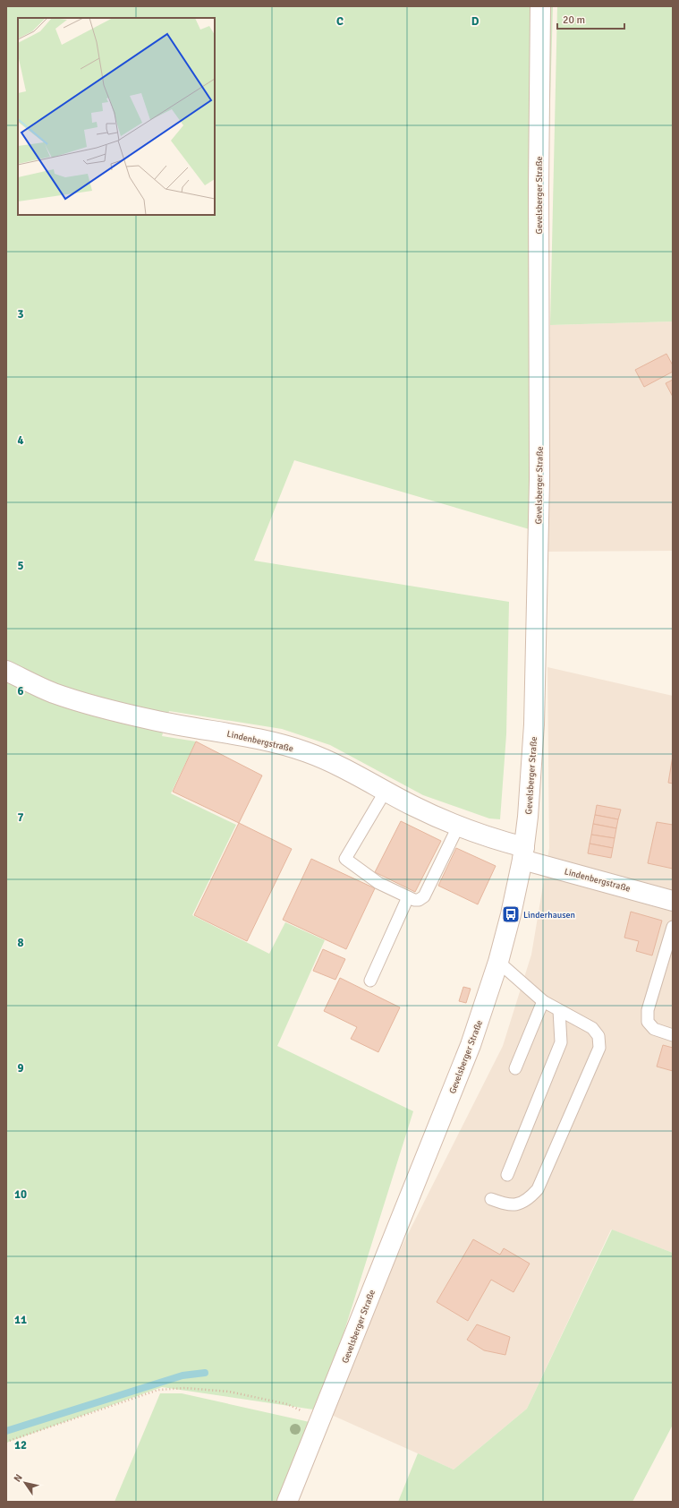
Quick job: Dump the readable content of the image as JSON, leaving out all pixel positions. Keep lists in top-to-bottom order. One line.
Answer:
{"streets":{"main road":["Gevelsberger Straße","Lindenbergstraße"]},"crossings":[["Gevelsberger Straße","Lindenbergstraße"]],"places":{"bus stop":["Linderhausen"]},"scale_bar":"20 m","north":"top left","grid":{"columns":["C","D"],"rows":["3","4","5","6","7","8","9","10","11","12"]}}
